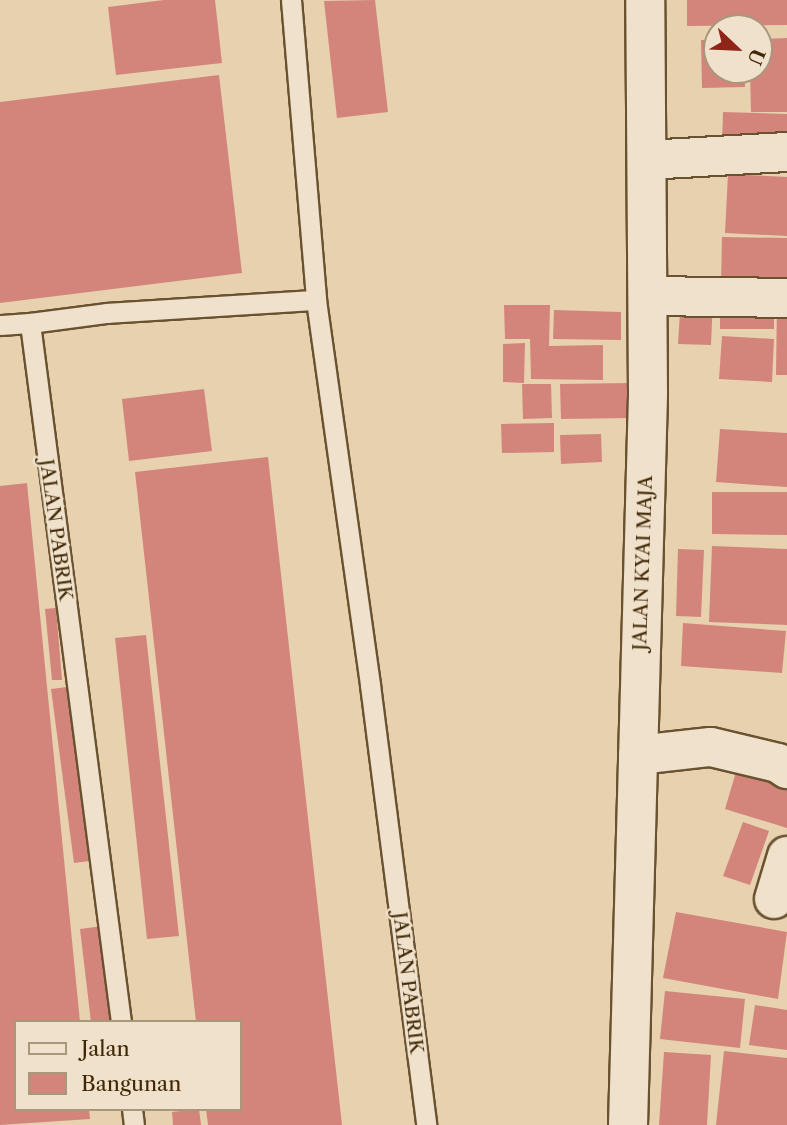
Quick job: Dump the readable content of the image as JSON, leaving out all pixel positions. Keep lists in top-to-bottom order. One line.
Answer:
{"streets":{"main road":["JALAN KYAI MAJA"],"lane":["JALAN PABRIK"]},"legend":["Jalan","Bangunan"],"north":"bottom right"}
